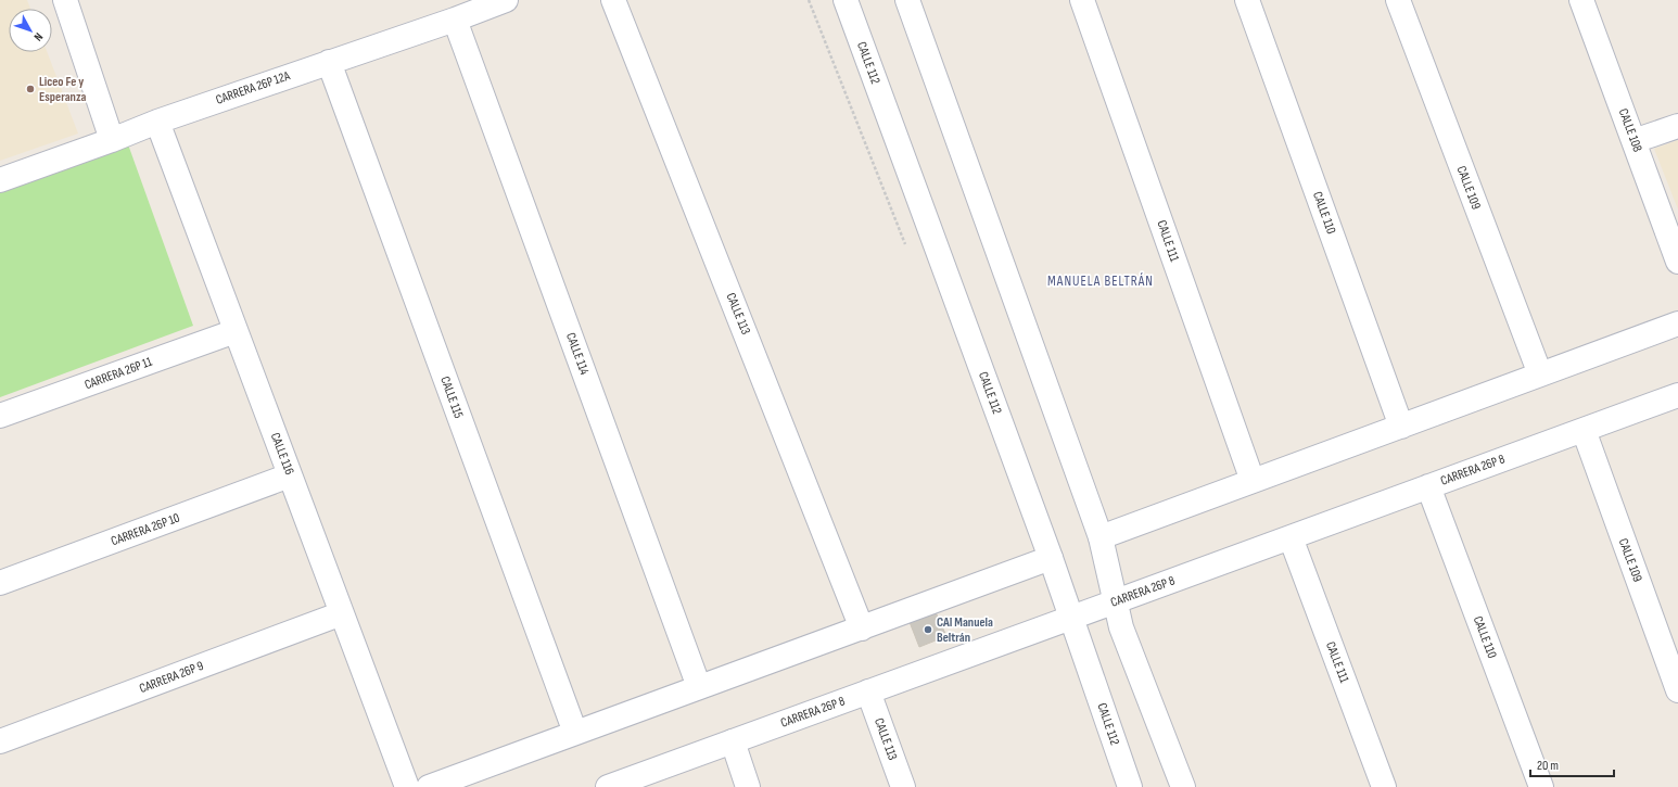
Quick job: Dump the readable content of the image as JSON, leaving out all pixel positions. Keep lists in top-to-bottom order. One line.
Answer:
{"streets":{"street":["CALLE 112","CARRERA 26P 12A","CALLE 108","CALLE 109","CALLE 110","CALLE 111","CALLE 113","CALLE 114","CARRERA 26P 11","CALLE 115","CALLE 116","CARRERA 26P 8","CARRERA 26P 10","CARRERA 26P 9"]},"crossings":[["CALLE 112","CARRERA 26P 8"],["CARRERA 26P 12A","CALLE 114"],["CARRERA 26P 12A","CALLE 115"],["CARRERA 26P 12A","CALLE 116"],["CALLE 109","CARRERA 26P 8"],["CALLE 110","CARRERA 26P 8"],["CALLE 111","CARRERA 26P 8"],["CALLE 113","CARRERA 26P 8"],["CARRERA 26P 11","CALLE 116"],["CALLE 116","CARRERA 26P 10"],["CALLE 116","CARRERA 26P 9"]],"districts":["MANUELA BELTRÁN"],"places":["Liceo Fe y Esperanza","CAI Manuela Beltrán"],"scale_bar":"20 m","north":"bottom right"}
